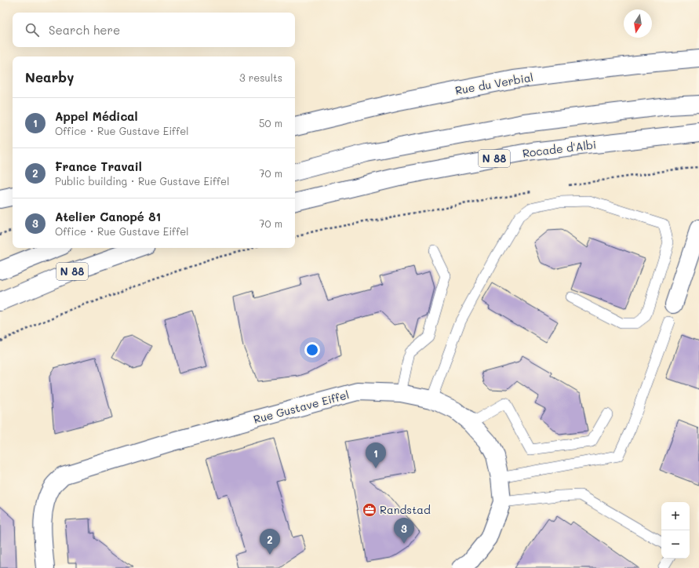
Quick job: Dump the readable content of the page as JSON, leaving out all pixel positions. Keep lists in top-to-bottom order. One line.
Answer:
{"streets":{"main road":["Rue du Verbial","Rocade d'Albi","N 88","Rue Gustave Eiffel"]},"places":{"office":["Randstad"]},"north":"bottom","page":{"search":"Search here","heading":["Nearby","3 results"],"list":[{"mark":"1","name":"Appel Médical","note":"Office · Rue Gustave Eiffel","value":"50 m"},{"mark":"2","name":"France Travail","note":"Public building · Rue Gustave Eiffel","value":"70 m"},{"mark":"3","name":"Atelier Canopé 81","note":"Office · Rue Gustave Eiffel","value":"70 m"}],"pins":["1","3","2"],"map_buttons":["+","−"]}}
